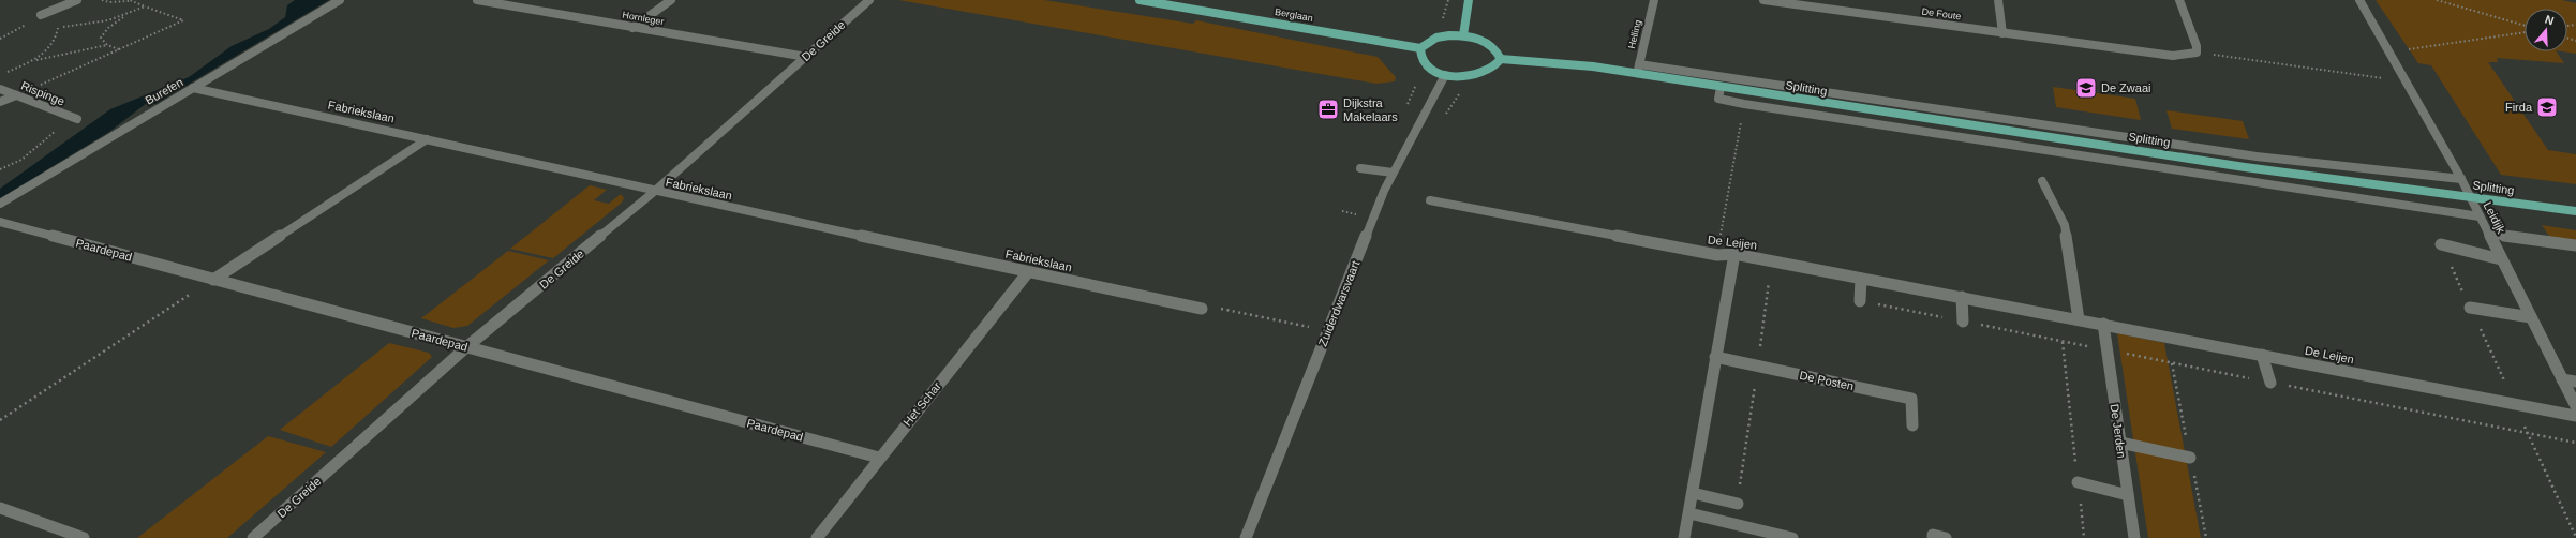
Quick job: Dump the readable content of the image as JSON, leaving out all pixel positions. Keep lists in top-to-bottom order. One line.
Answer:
{"streets":{"main road":["Berglaan","Splitting"],"street":["De Foute","Hornleger","Helling","De Greide","Burefen","Rispinge","Fabriekslaan","Leidijk","De Leijen","Paardepad","Zuiderdwarsvaart","De Posten","Het Schar","De Jerden"]},"crossings":[["Hornleger","De Greide"],["Helling","Splitting"],["De Greide","Fabriekslaan"],["De Greide","Paardepad"],["Splitting","Leidijk"],["Burefen","Fabriekslaan"],["Fabriekslaan","Het Schar"],["De Leijen","De Jerden"],["Paardepad","Het Schar"]],"places":{"school or university":["De Zwaai","Firda"],"office":["Dijkstra Makelaars"]},"north":"top"}
